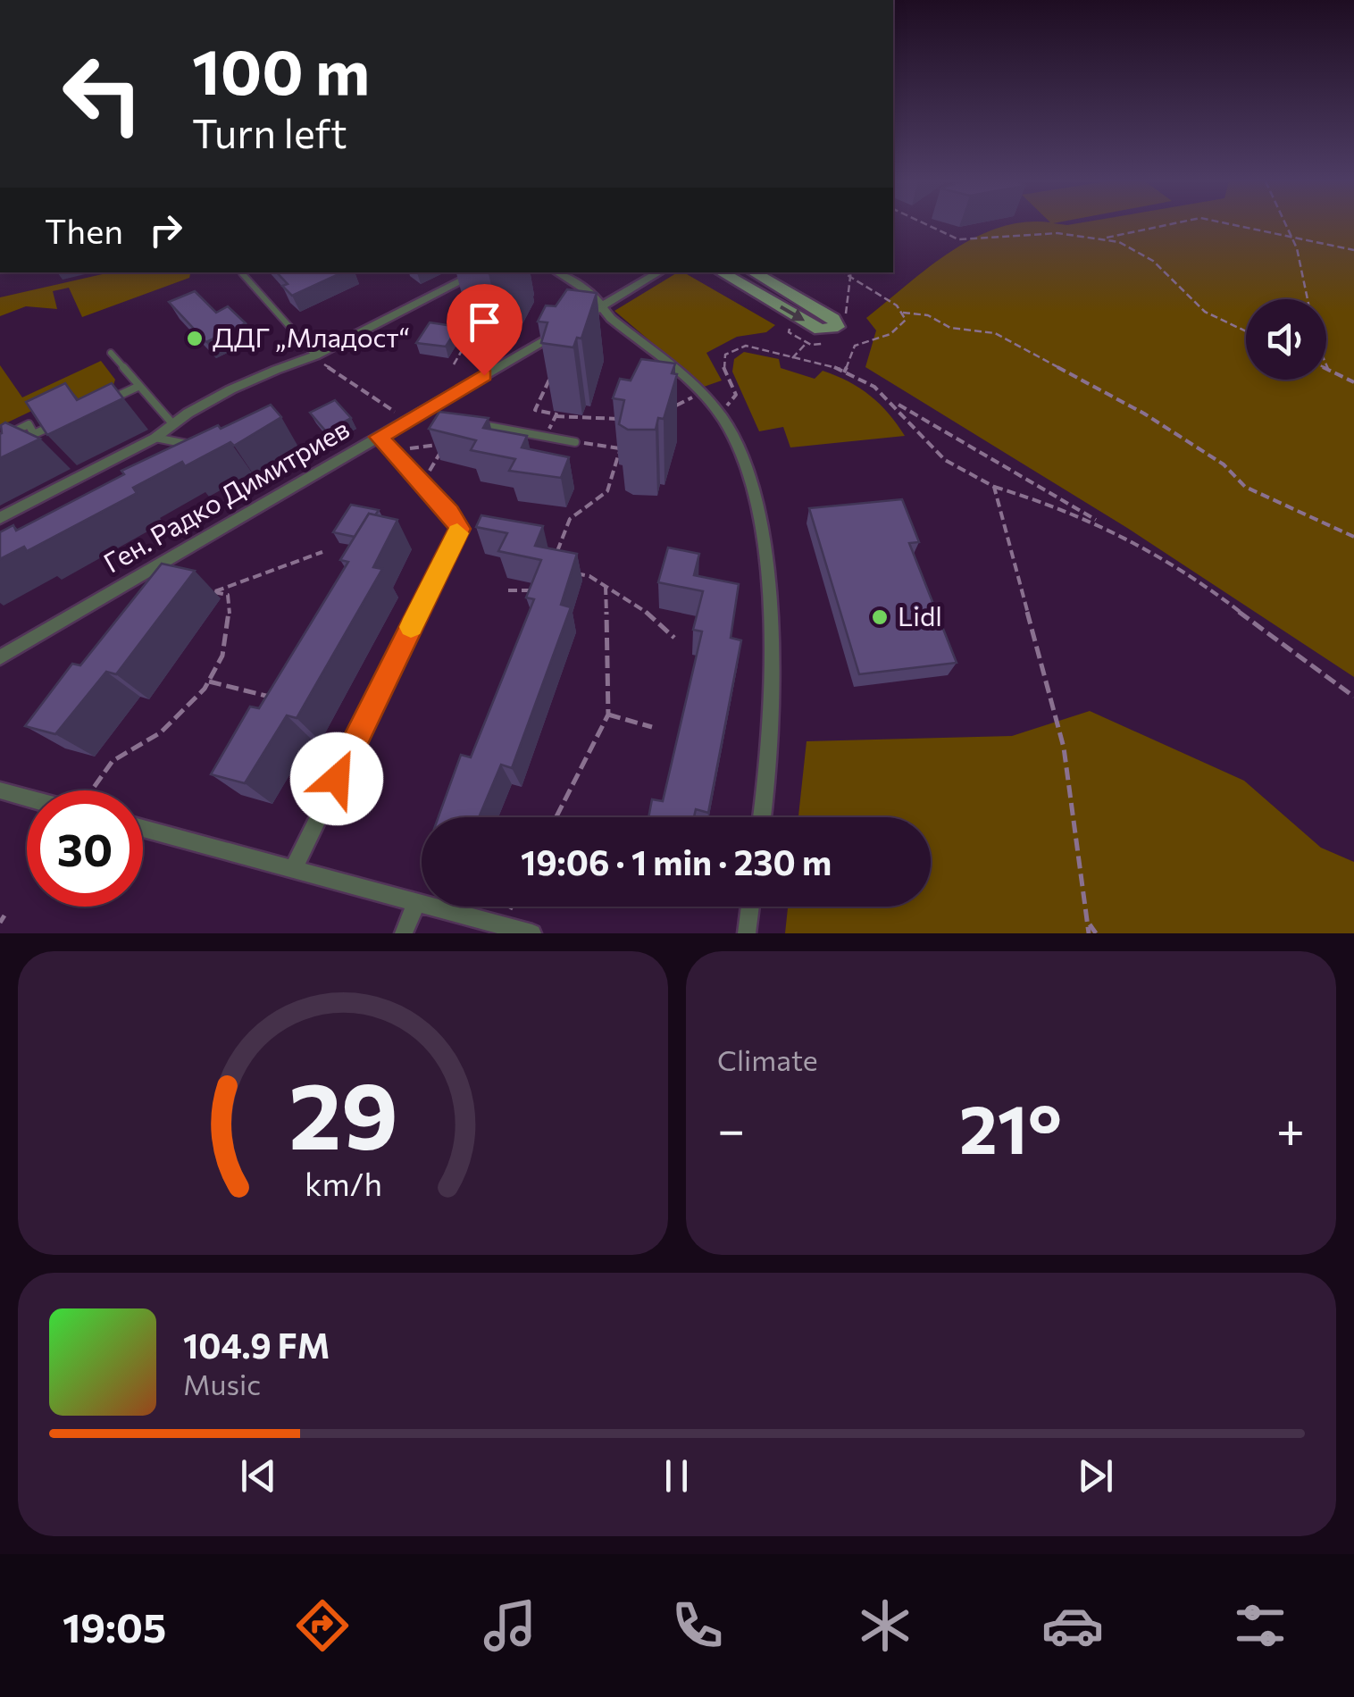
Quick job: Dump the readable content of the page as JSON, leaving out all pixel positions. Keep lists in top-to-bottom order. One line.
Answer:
{"streets":{"street":["Ген. Радко Димитриев"]},"places":["ДДГ „Младост“","Lidl"],"page":{"turn":["100 m","Turn left"],"then":"Then","limit":"30","trip":"19:06 · 1 min · 230 m","tile":"Climate","heat":["−","21°","+"],"song":["104.9 FM","Music"],"tabs":"19:05","gauge":["29","km/h"]}}
